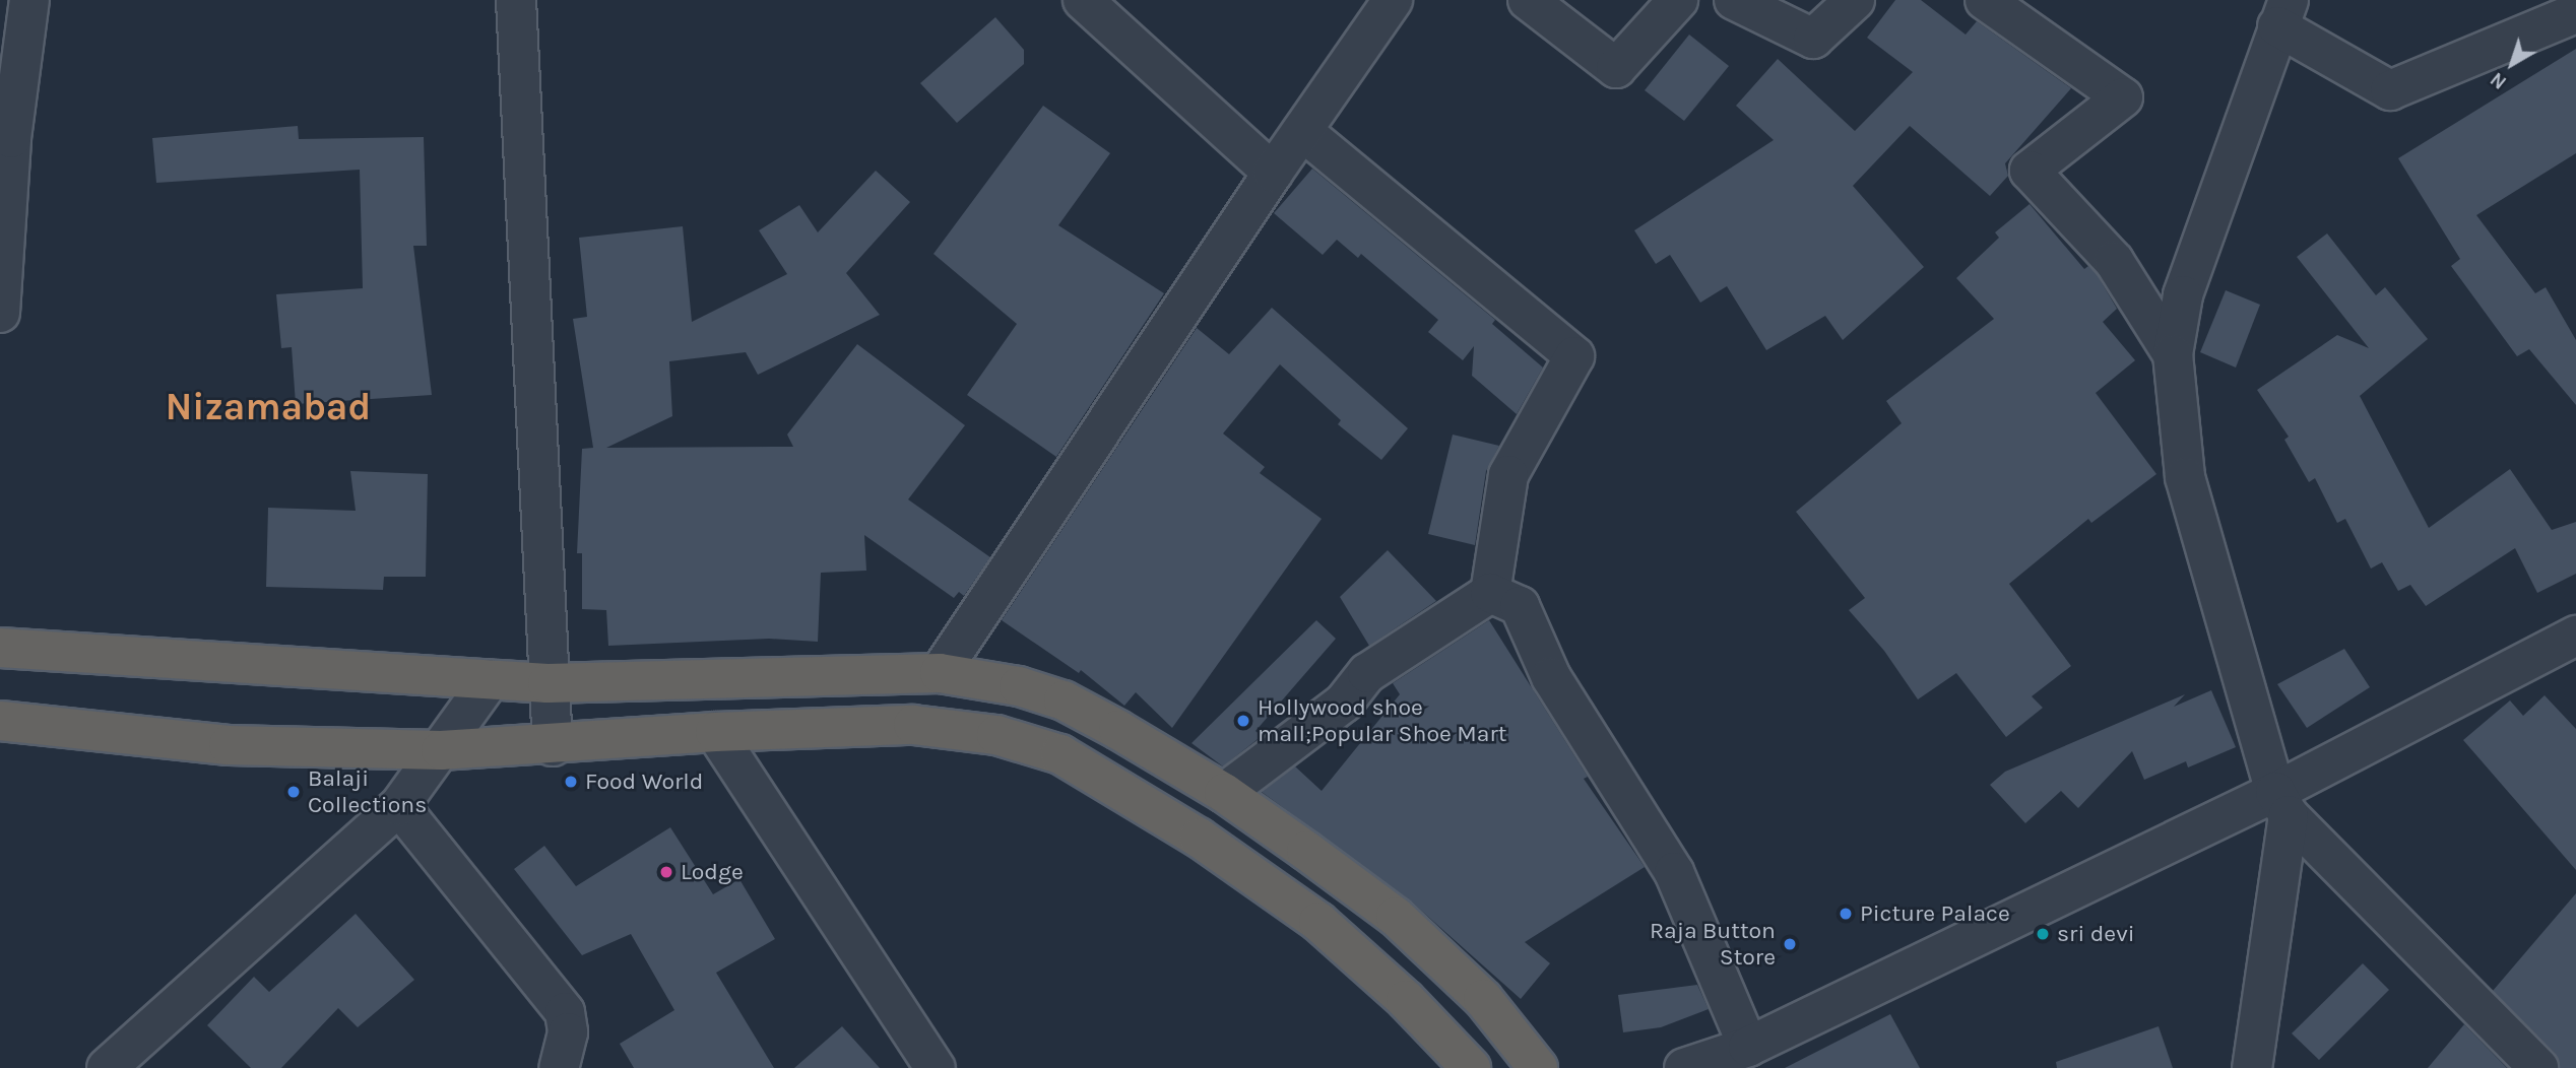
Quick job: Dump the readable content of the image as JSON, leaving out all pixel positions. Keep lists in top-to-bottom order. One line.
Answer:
{"districts":["Nizamabad"],"places":["Hollywood shoe mall;Popular Shoe Mart","Food World","Balaji Collections","Lodge","Picture Palace","sri devi","Raja Button Store"],"north":"bottom left"}
